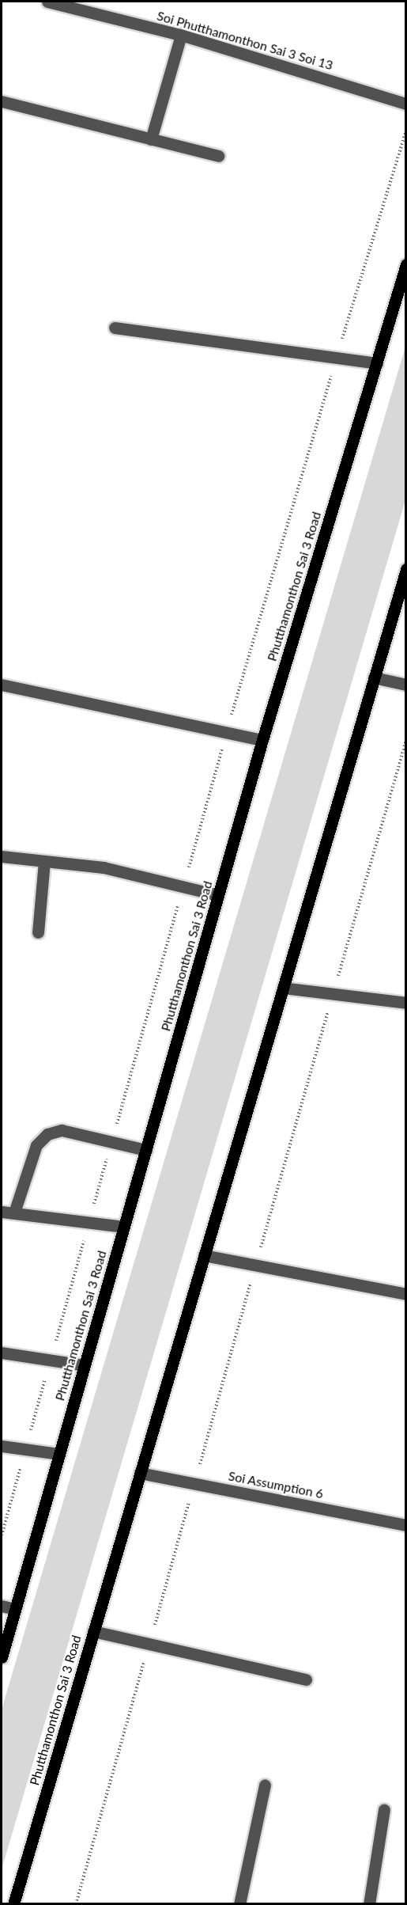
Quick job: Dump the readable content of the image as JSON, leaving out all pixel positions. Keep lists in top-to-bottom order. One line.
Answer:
{"streets":{"main road":["Phutthamonthon Sai 3 Road"],"street":["Soi Phutthamonthon Sai 3 Soi 13","Soi Assumption 6"]},"crossings":[["Phutthamonthon Sai 3 Road","Soi Assumption 6"]]}
